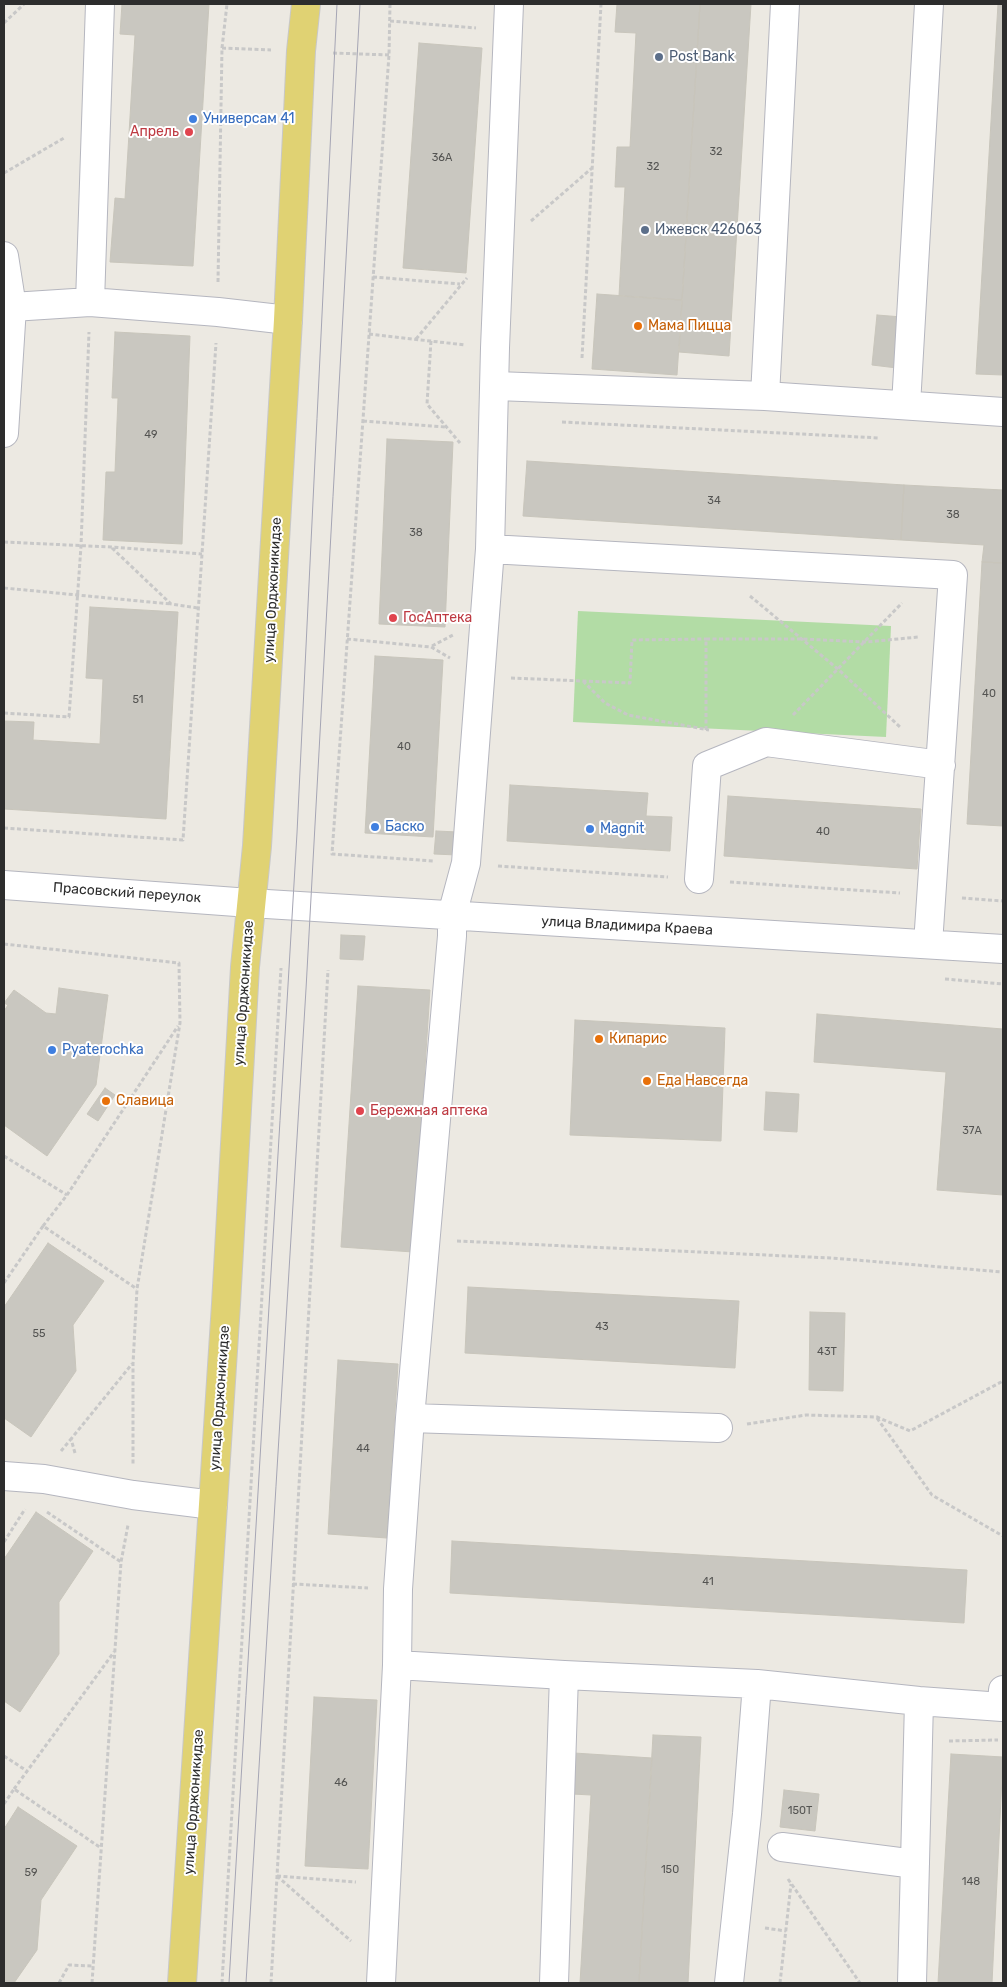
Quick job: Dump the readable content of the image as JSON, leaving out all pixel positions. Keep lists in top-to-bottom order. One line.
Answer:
{"streets":{"main road":["улица Орджоникидзе"],"street":["Прасовский переулок","улица Владимира Краева"]},"crossings":[["улица Орджоникидзе","Прасовский переулок"],["улица Орджоникидзе","улица Владимира Краева"],["Прасовский переулок","улица Владимира Краева"]],"places":["Post Bank","Универсам 41","Апрель","Ижевск 426063","Мама Пицца","ГосАптека","Баско","Magnit","Кипарис","Pyaterochka","Еда Навсегда","Славица","Бережная аптека"],"house_numbers":["32","36А","32","49","34","38","38","40","51","40","40","37А","43","55","43Т","44","41","46","150Т","150","59","148"]}
